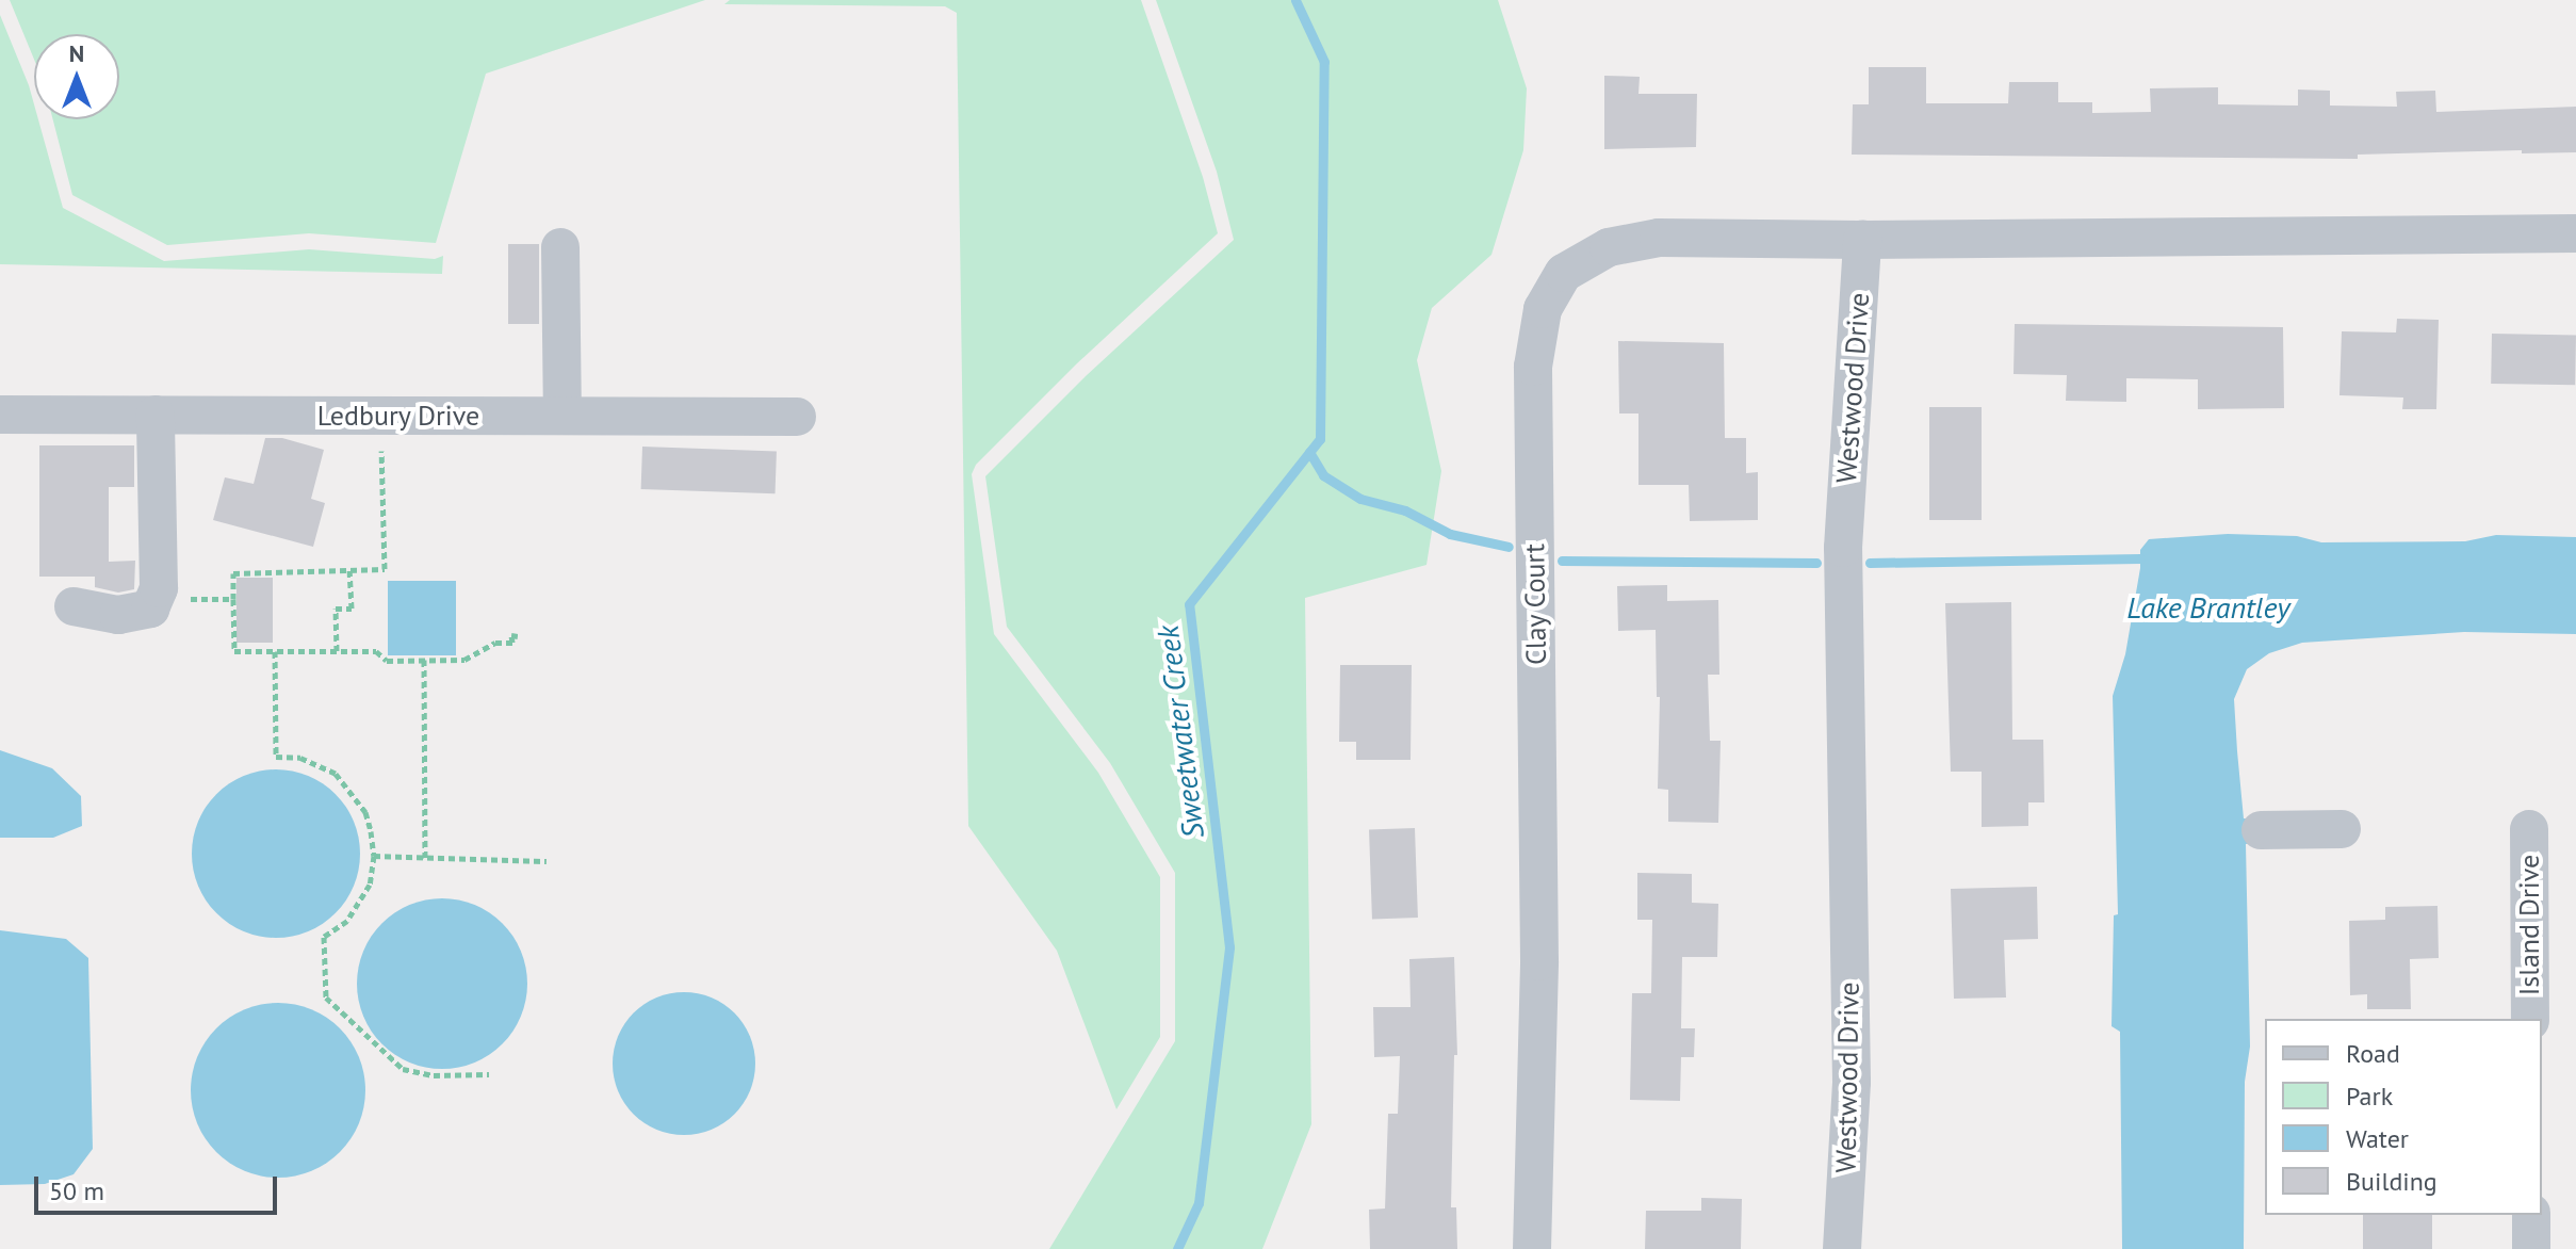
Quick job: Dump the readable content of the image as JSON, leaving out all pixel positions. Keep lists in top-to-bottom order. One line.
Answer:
{"streets":{"street":["Westwood Drive","Ledbury Drive","Clay Court","Island Drive"]},"crossings":[["Westwood Drive","Clay Court"]],"water":["Lake Brantley","Sweetwater Creek"],"legend":["Road","Park","Water","Building"],"scale_bar":"50 m","north":"top"}
